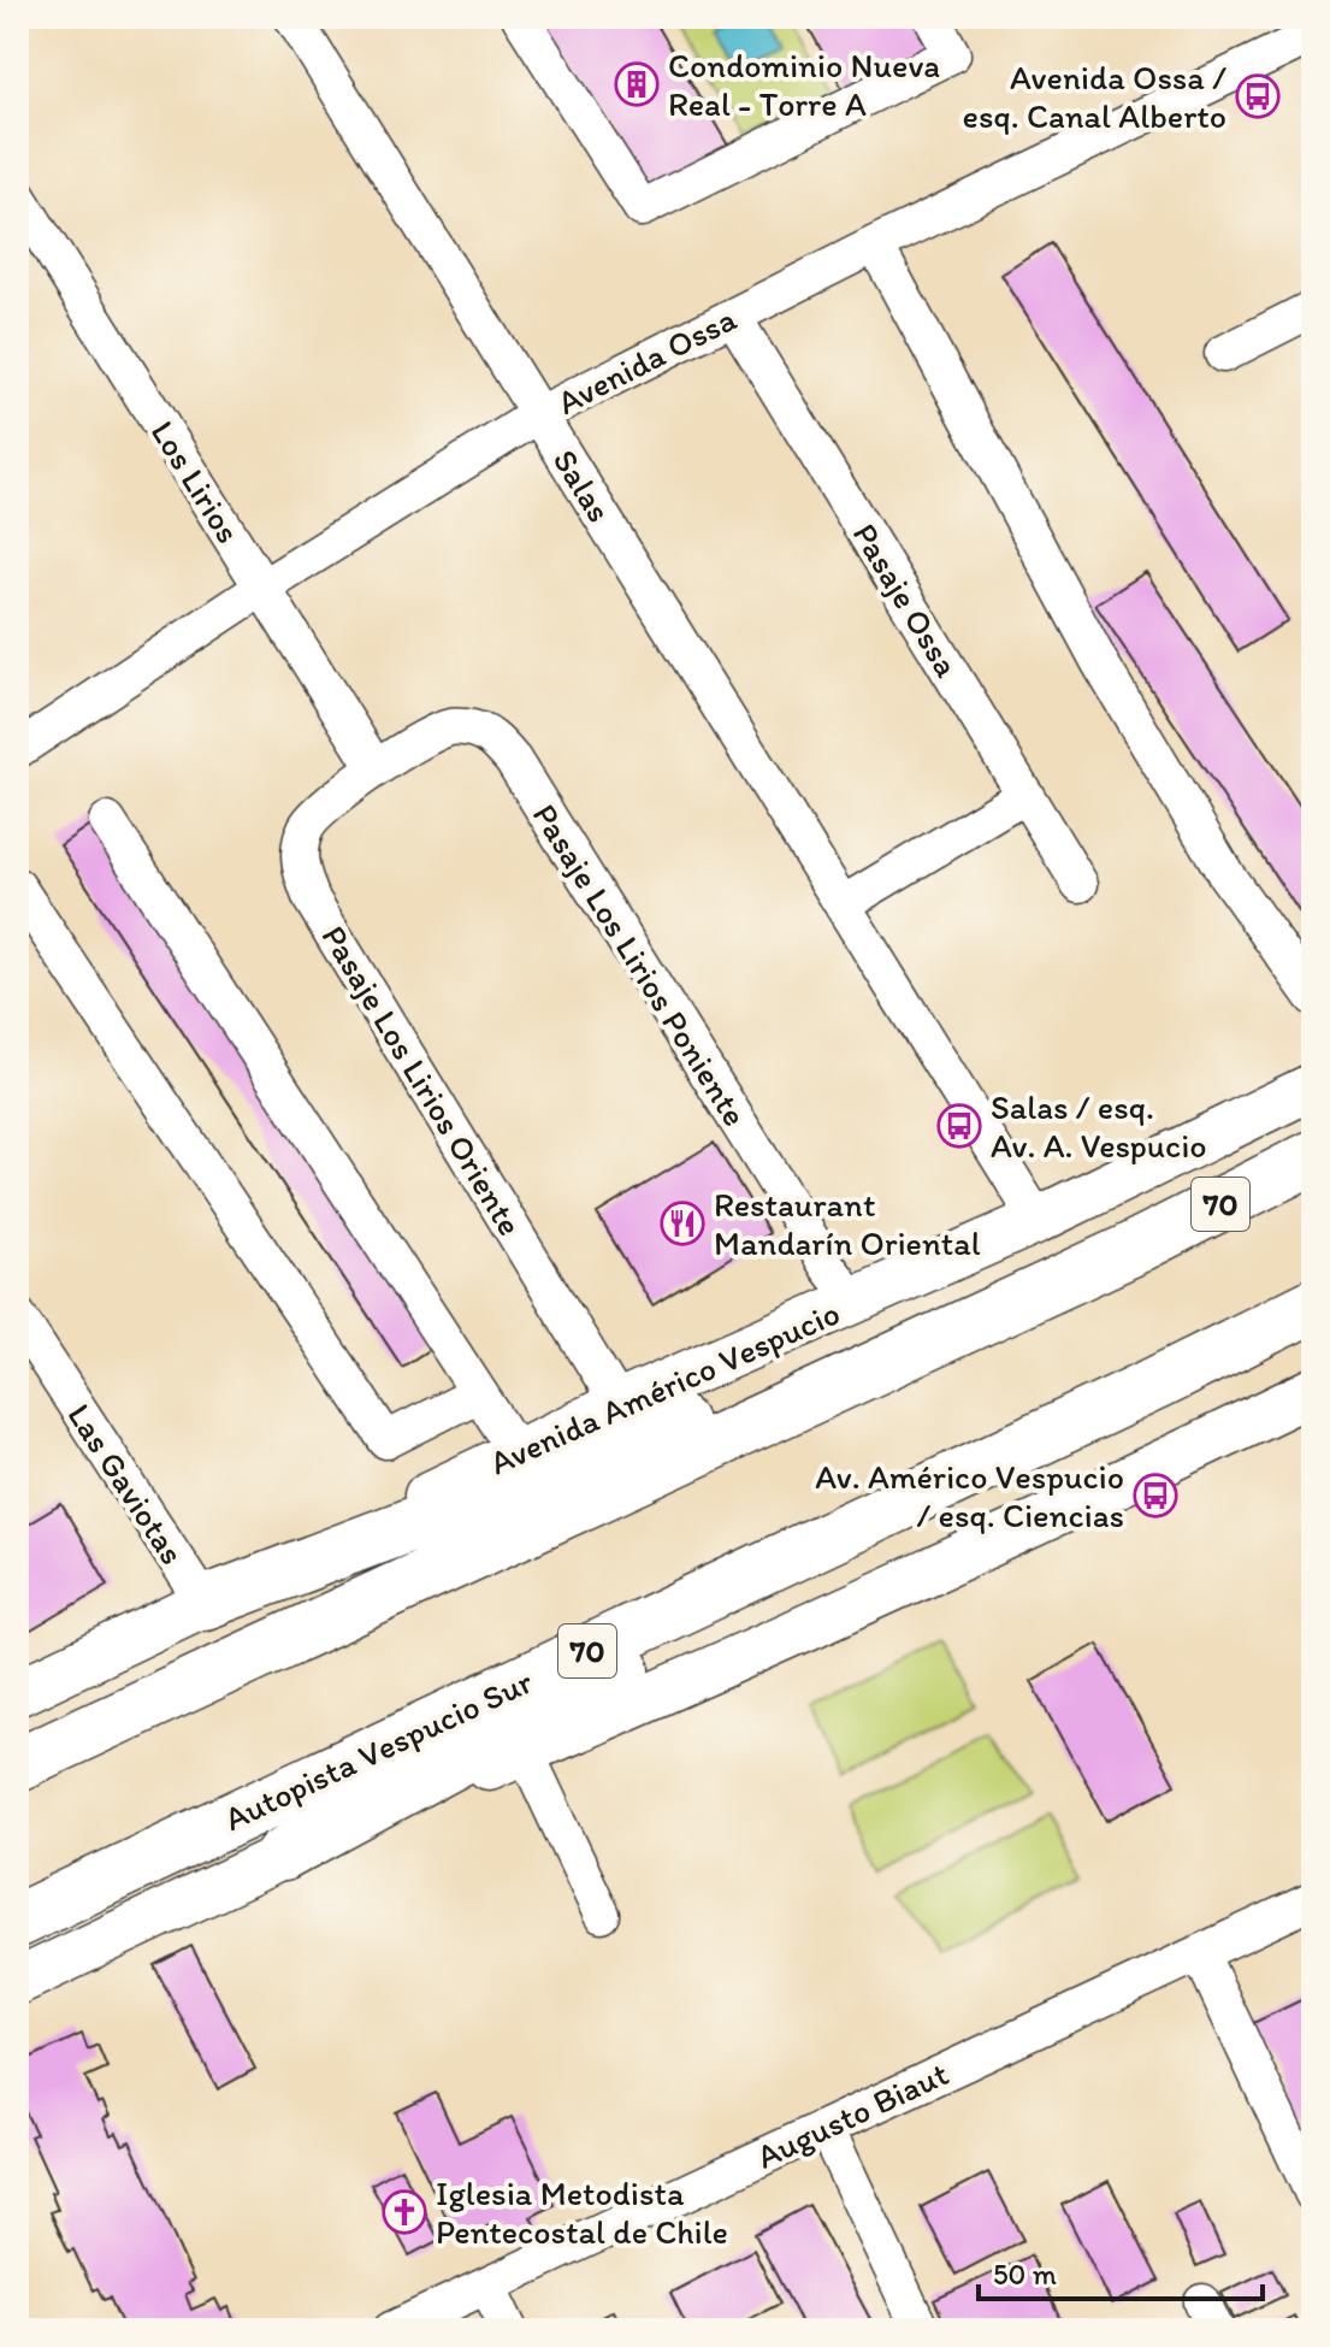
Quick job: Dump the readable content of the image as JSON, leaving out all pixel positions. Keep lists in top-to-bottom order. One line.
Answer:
{"streets":{"highway":["70","Autopista Vespucio Sur"],"main road":["Avenida Américo Vespucio"],"street":["Avenida Ossa","Los Lirios","Salas","Pasaje Ossa","Pasaje Los Lirios Poniente","Pasaje Los Lirios Oriente","Las Gaviotas","Augusto Biaut"]},"crossings":[["Avenida Ossa","Los Lirios"],["Avenida Ossa","Salas"],["Avenida Ossa","Pasaje Ossa"],["Los Lirios","Pasaje Los Lirios Poniente"],["Los Lirios","Pasaje Los Lirios Oriente"],["Salas","Avenida Américo Vespucio"],["Pasaje Los Lirios Poniente","Pasaje Los Lirios Oriente"],["Pasaje Los Lirios Poniente","Avenida Américo Vespucio"],["Pasaje Los Lirios Oriente","Avenida Américo Vespucio"],["Avenida Américo Vespucio","Las Gaviotas"]],"places":{"building":["Condominio Nueva Real - Torre A"],"bus stop":["Avenida Ossa / esq. Canal Alberto","Salas / esq. Av. A. Vespucio","Av. Américo Vespucio / esq. Ciencias"],"restaurant":["Restaurant Mandarín Oriental"],"church":["Iglesia Metodista Pentecostal de Chile"]},"scale_bar":"50 m"}
